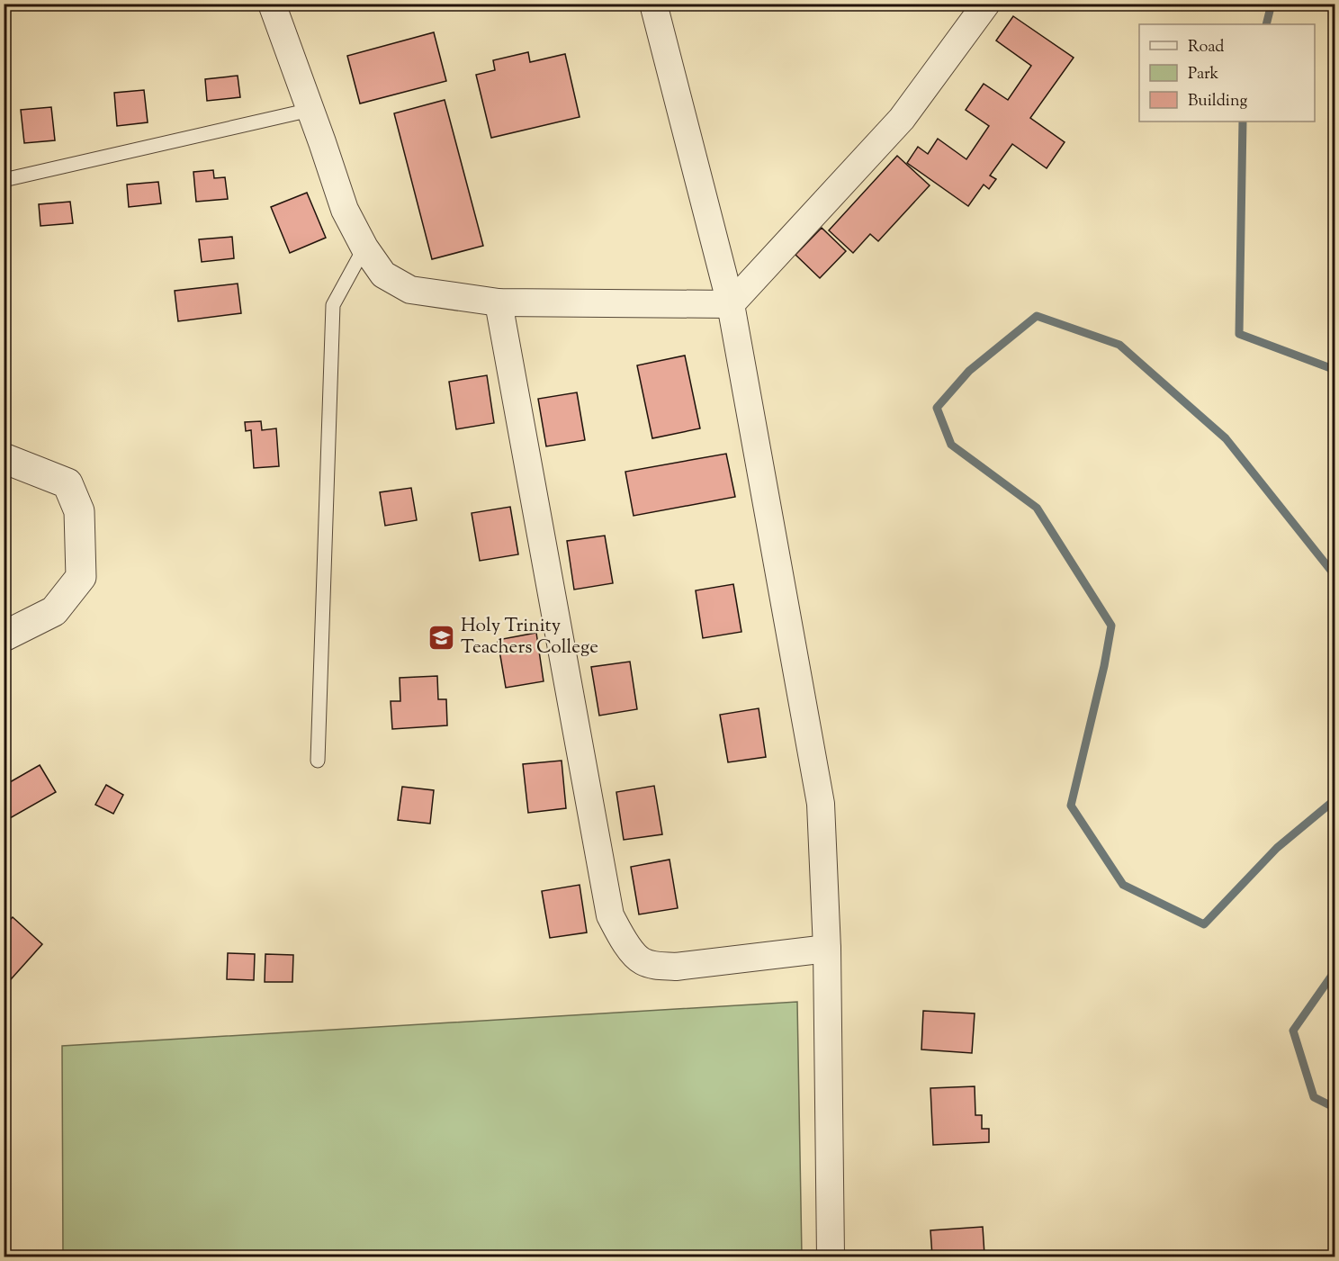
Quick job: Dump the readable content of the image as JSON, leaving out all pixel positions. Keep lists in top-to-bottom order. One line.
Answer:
{"places":{"school or university":["Holy Trinity Teachers College"]},"legend":["Road","Park","Building"]}
